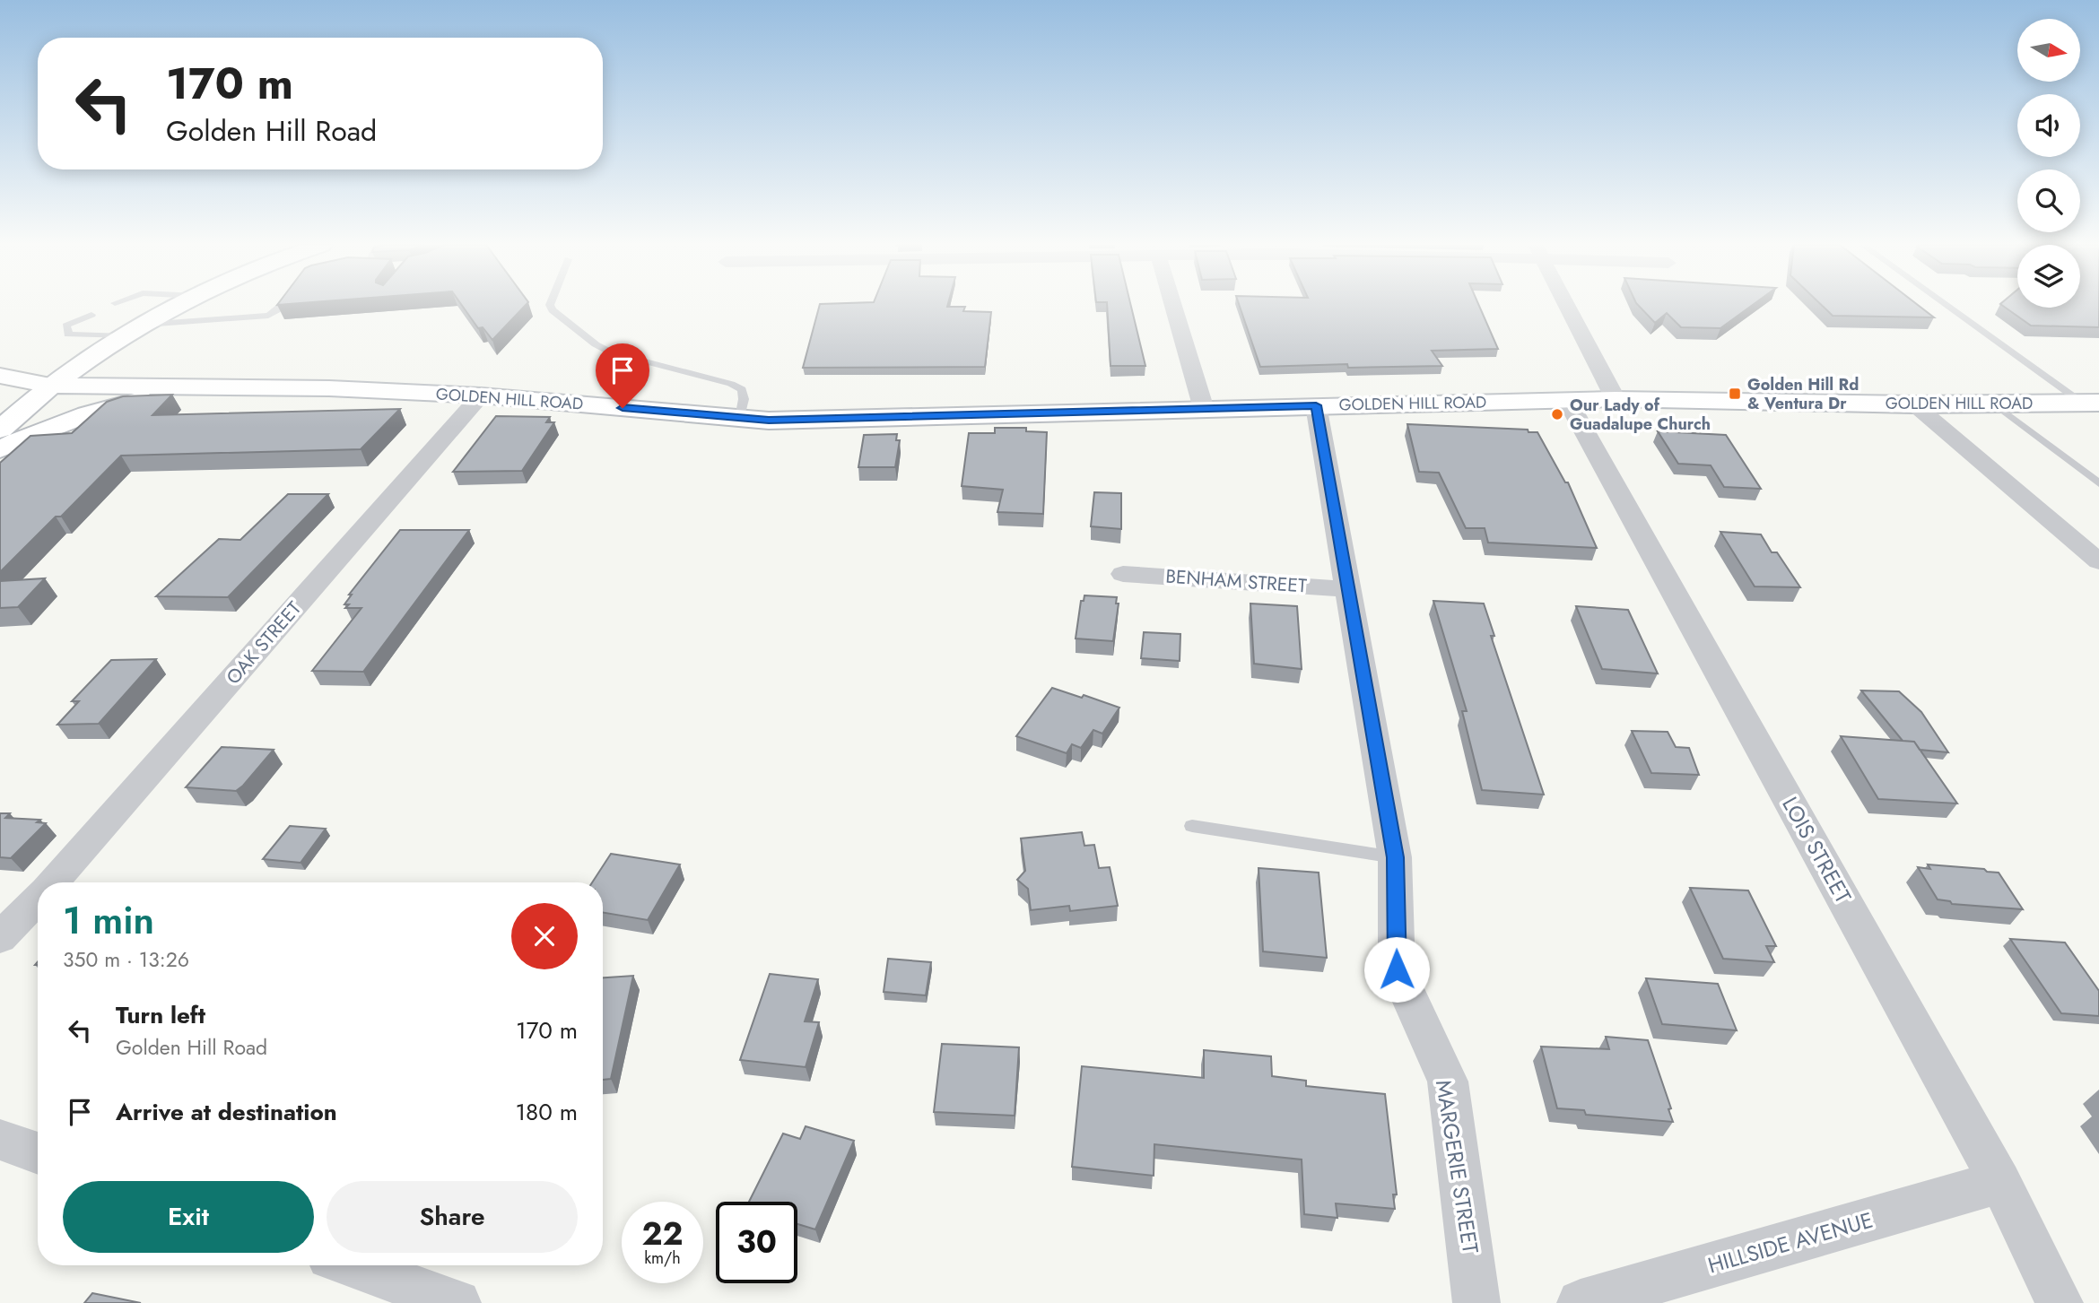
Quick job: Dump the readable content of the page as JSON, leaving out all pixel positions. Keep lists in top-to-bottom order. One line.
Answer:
{"streets":{"main road":["GOLDEN HILL ROAD"],"street":["BENHAM STREET","OAK STREET","LOIS STREET","MARGERIE STREET","HILLSIDE AVENUE"]},"crossings":[["GOLDEN HILL ROAD","OAK STREET"],["GOLDEN HILL ROAD","LOIS STREET"],["GOLDEN HILL ROAD","MARGERIE STREET"],["BENHAM STREET","MARGERIE STREET"],["LOIS STREET","HILLSIDE AVENUE"]],"places":{"transit":["Golden Hill Rd & Ventura Dr"],"other":["Our Lady of Guadalupe Church"]},"north":"right","page":{"turn":["170 m","Golden Hill Road"],"heading":["1 min","350 m · 13:26"],"list":[{"name":"Turn left","note":"Golden Hill Road","value":"170 m"},{"name":"Arrive at destination","value":"180 m"}],"buttons":["Exit","Share"],"speed":"22 km/h","limit":"30"}}
